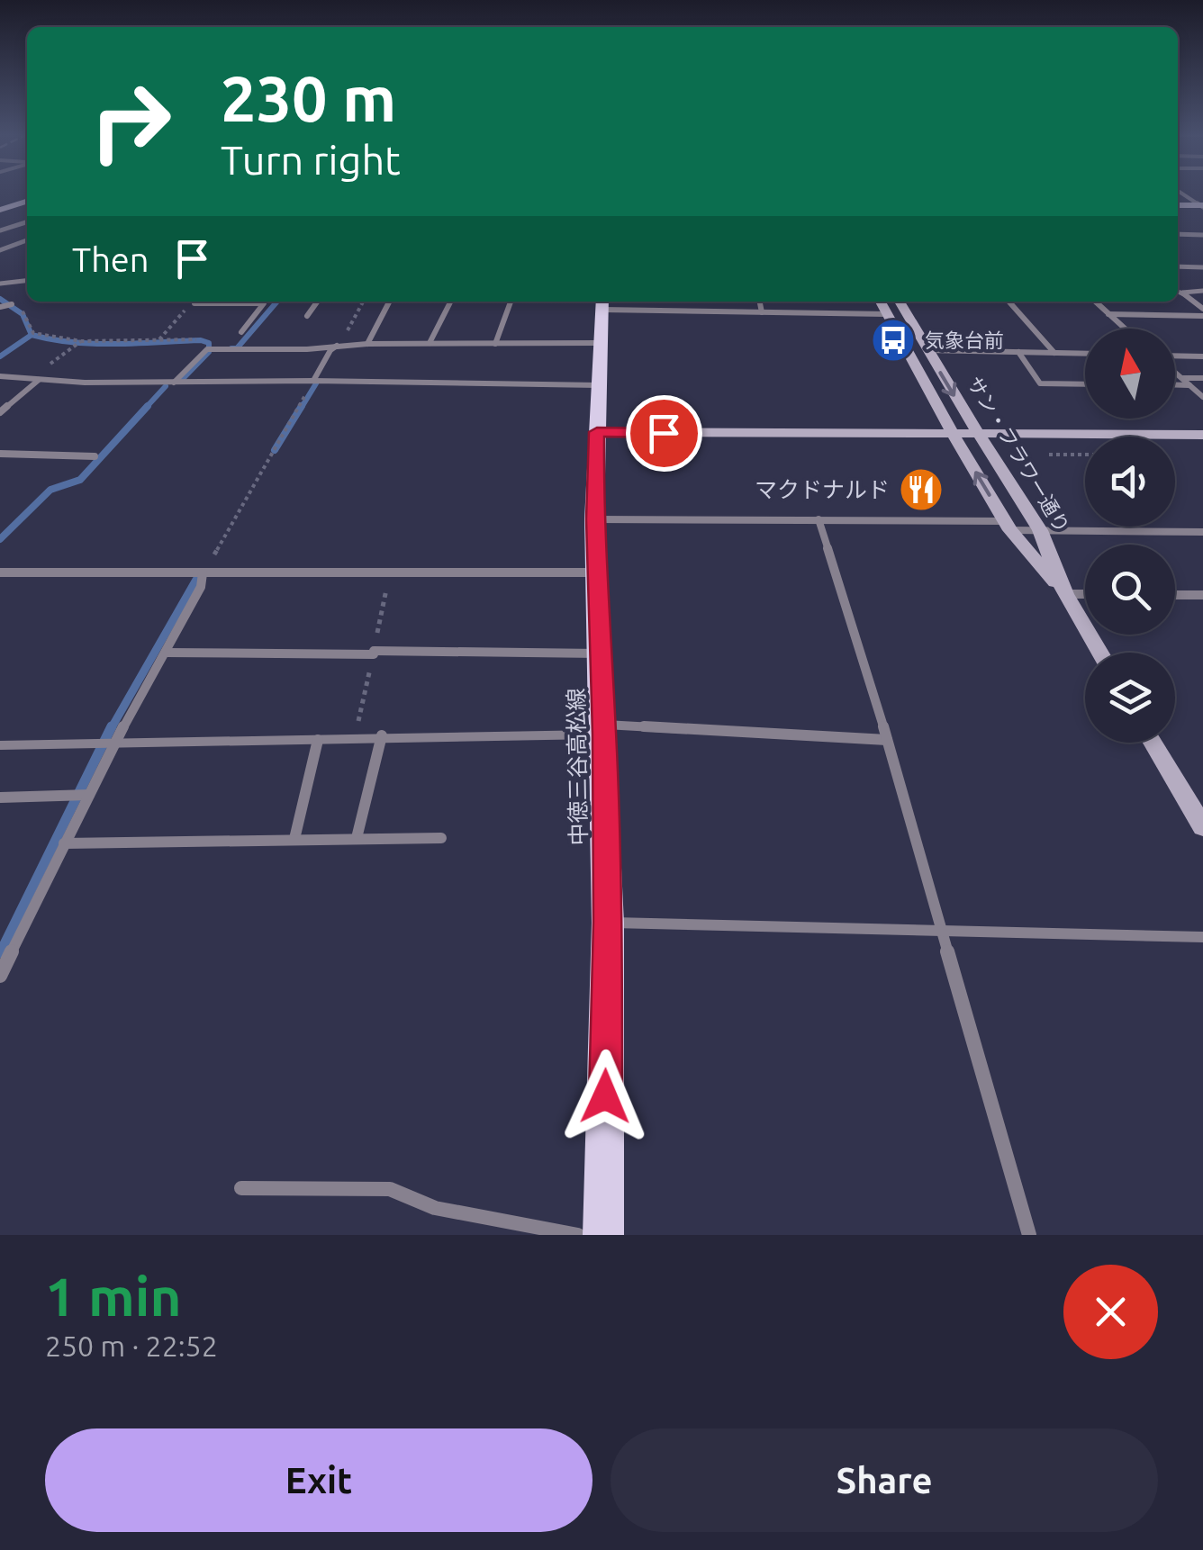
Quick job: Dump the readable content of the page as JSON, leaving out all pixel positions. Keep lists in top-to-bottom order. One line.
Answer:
{"streets":{"main road":["中徳三谷高松線"],"street":["サン・フラワー通り"]},"places":{"bus stop":["気象台前"],"restaurant":["マクドナルド"]},"north":"top","page":{"turn":["230 m","Turn right"],"then":"Then","heading":["1 min","250 m · 22:52"],"buttons":["Exit","Share"]}}
